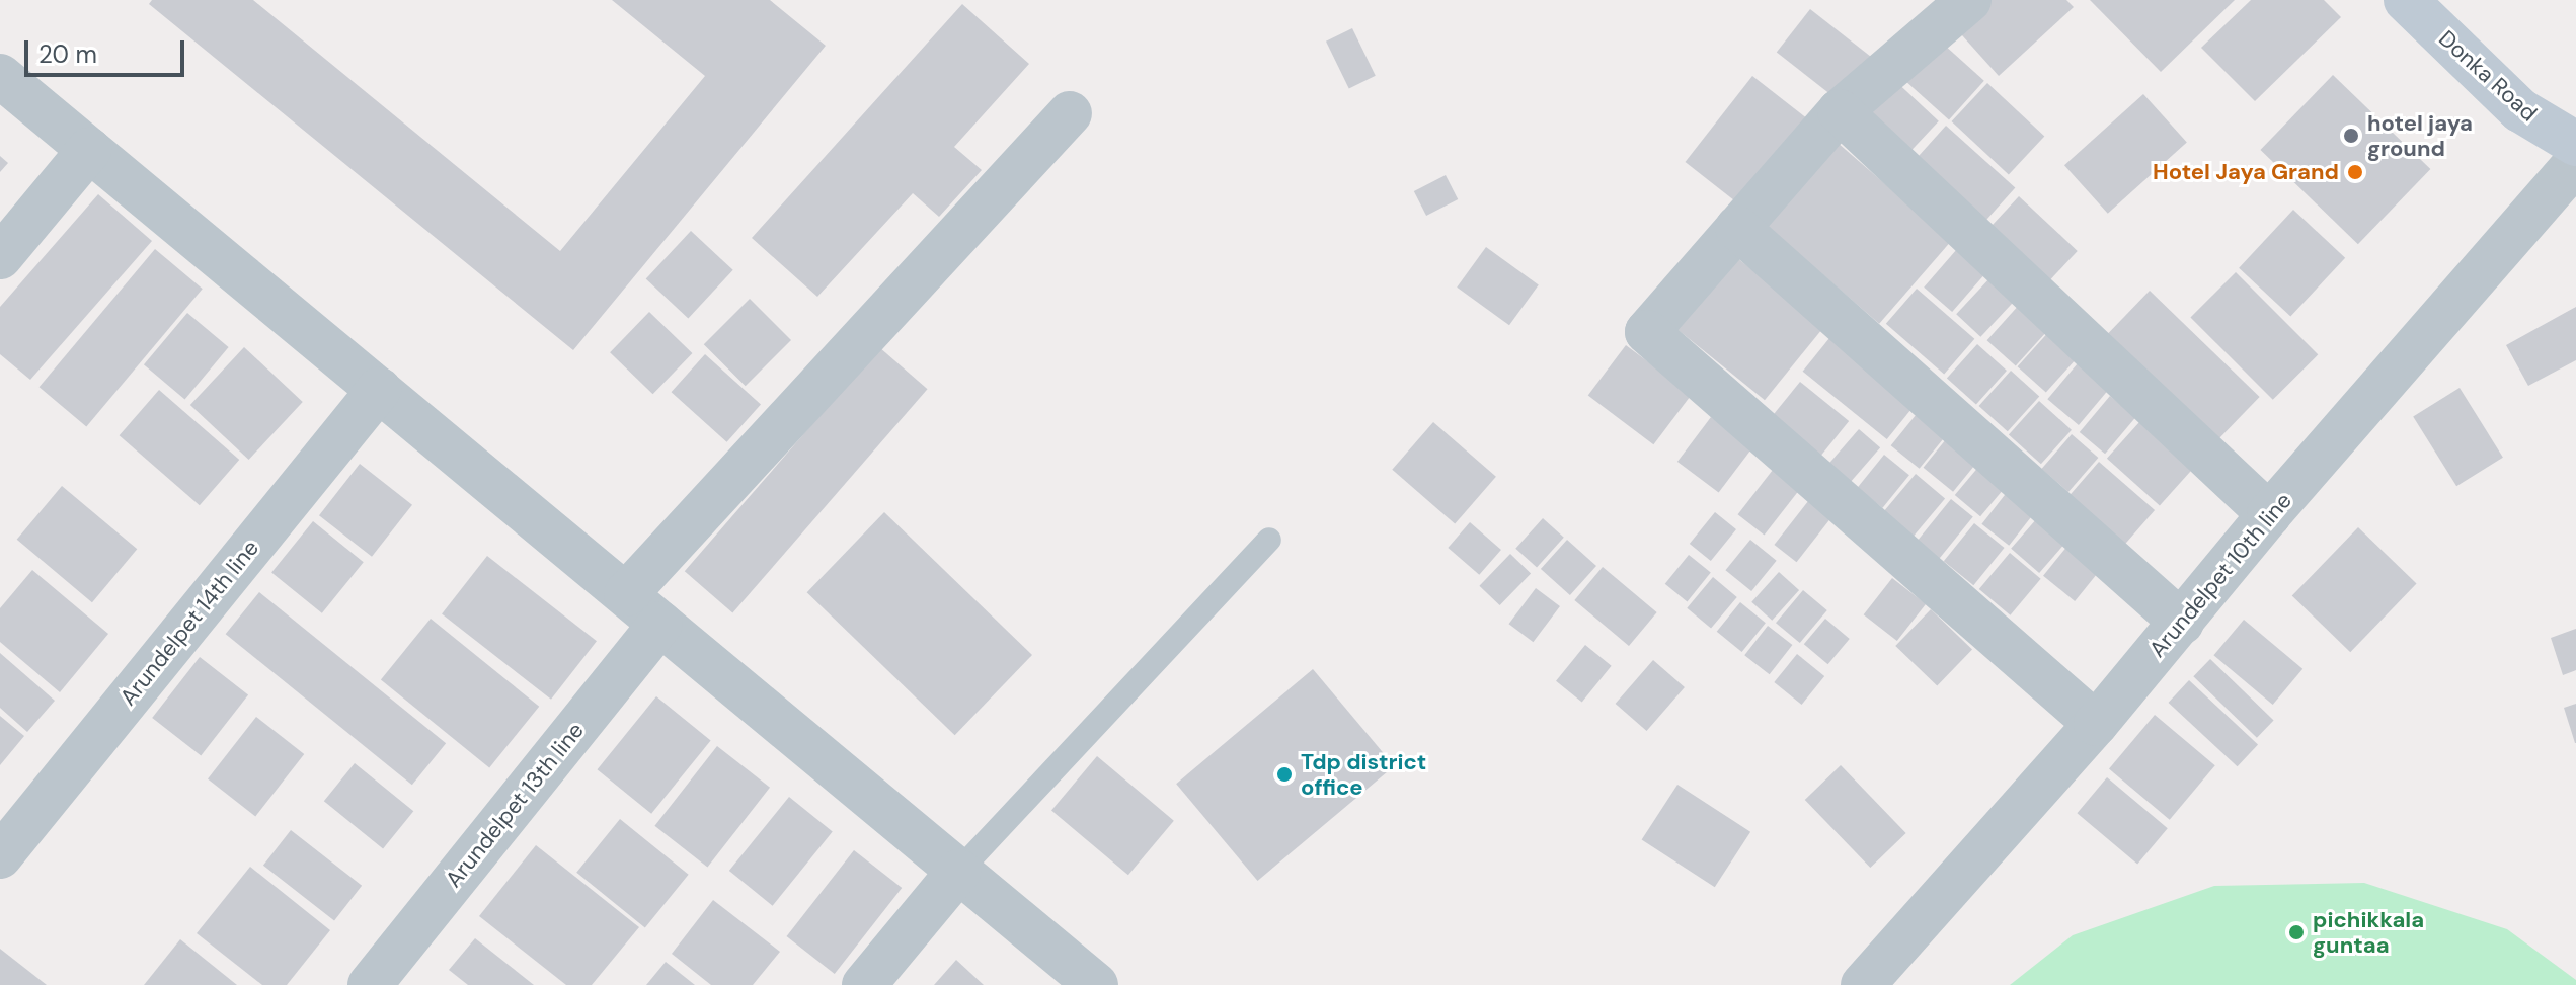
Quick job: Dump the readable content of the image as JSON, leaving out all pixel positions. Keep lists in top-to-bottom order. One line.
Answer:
{"streets":{"street":["Donka Road","Arundelpet 10th line","Arundelpet 14th line","Arundelpet 13th line"]},"places":["hotel jaya ground","Hotel Jaya Grand","Tdp district office","pichikkala guntaa"],"scale_bar":"20 m"}
